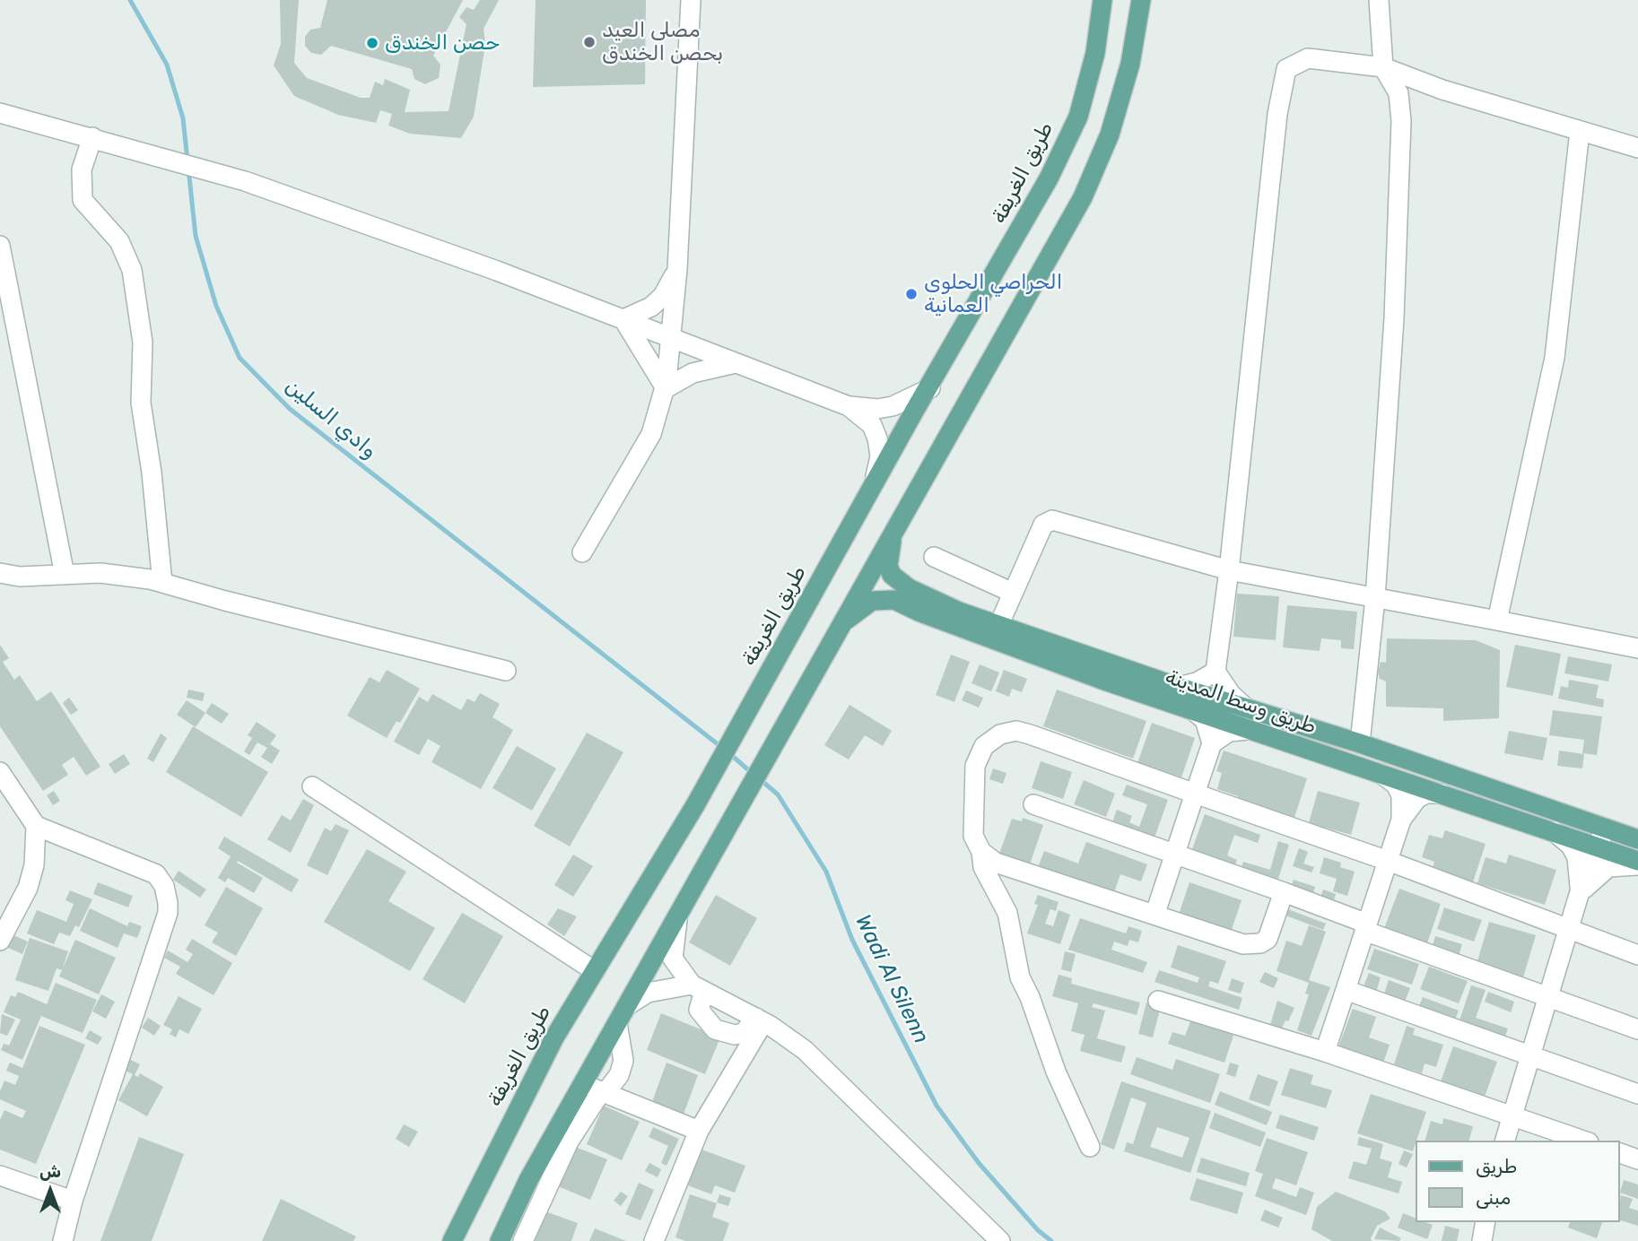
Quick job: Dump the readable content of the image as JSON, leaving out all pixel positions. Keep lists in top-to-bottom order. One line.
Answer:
{"streets":{"main road":["طريق الغريفة","طريق وسط المدينة"]},"water":["وادي السلين","Wadi Al Silenn"],"places":["مصلى العيد بحصن الخندق","حصن الخندق","الحراصي الحلوى العمانية"],"legend":["طريق","مبنى"],"north":"top"}
